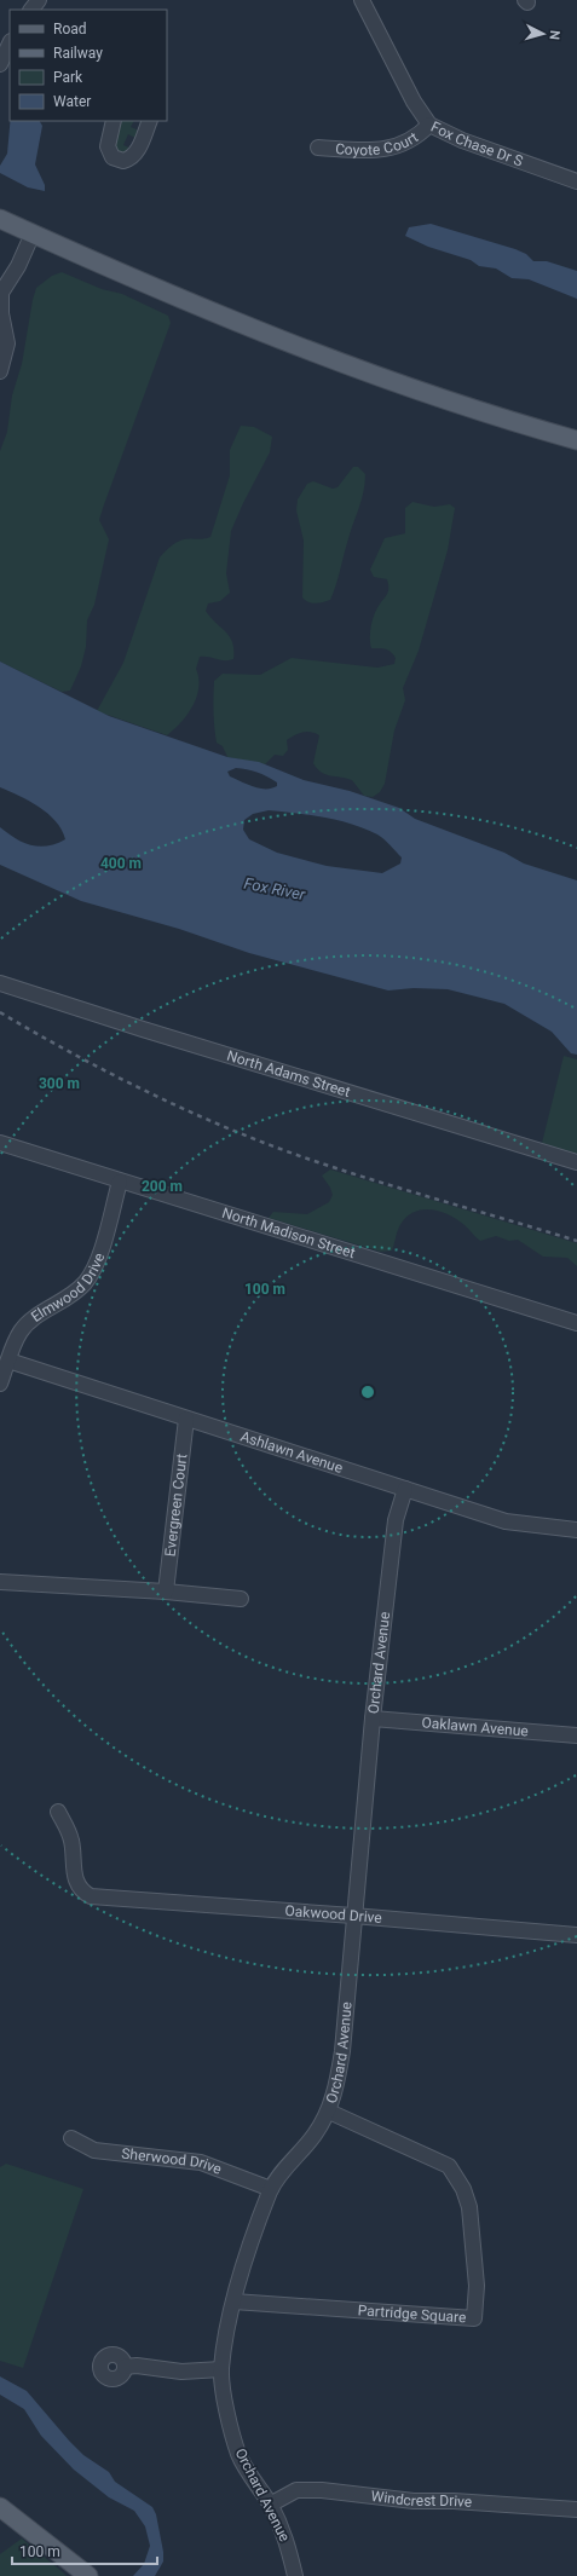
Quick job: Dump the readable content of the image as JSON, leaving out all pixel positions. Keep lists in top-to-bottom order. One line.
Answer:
{"streets":{"street":["Coyote Court","Fox Chase Dr S","North Adams Street","North Madison Street","Elmwood Drive","Ashlawn Avenue","Evergreen Court","Orchard Avenue","Oaklawn Avenue","Oakwood Drive","Sherwood Drive","Partridge Square","Windcrest Drive"]},"crossings":[["Coyote Court","Fox Chase Dr S"],["North Madison Street","Elmwood Drive"],["Elmwood Drive","Ashlawn Avenue"],["Ashlawn Avenue","Evergreen Court"],["Ashlawn Avenue","Orchard Avenue"],["Orchard Avenue","Oaklawn Avenue"],["Orchard Avenue","Oakwood Drive"],["Orchard Avenue","Sherwood Drive"],["Orchard Avenue","Partridge Square"],["Orchard Avenue","Windcrest Drive"]],"water":["Fox River"],"legend":["Road","Railway","Park","Water"],"scale_bar":"100 m","north":"right","rings":["400 m","300 m","200 m","100 m"]}
